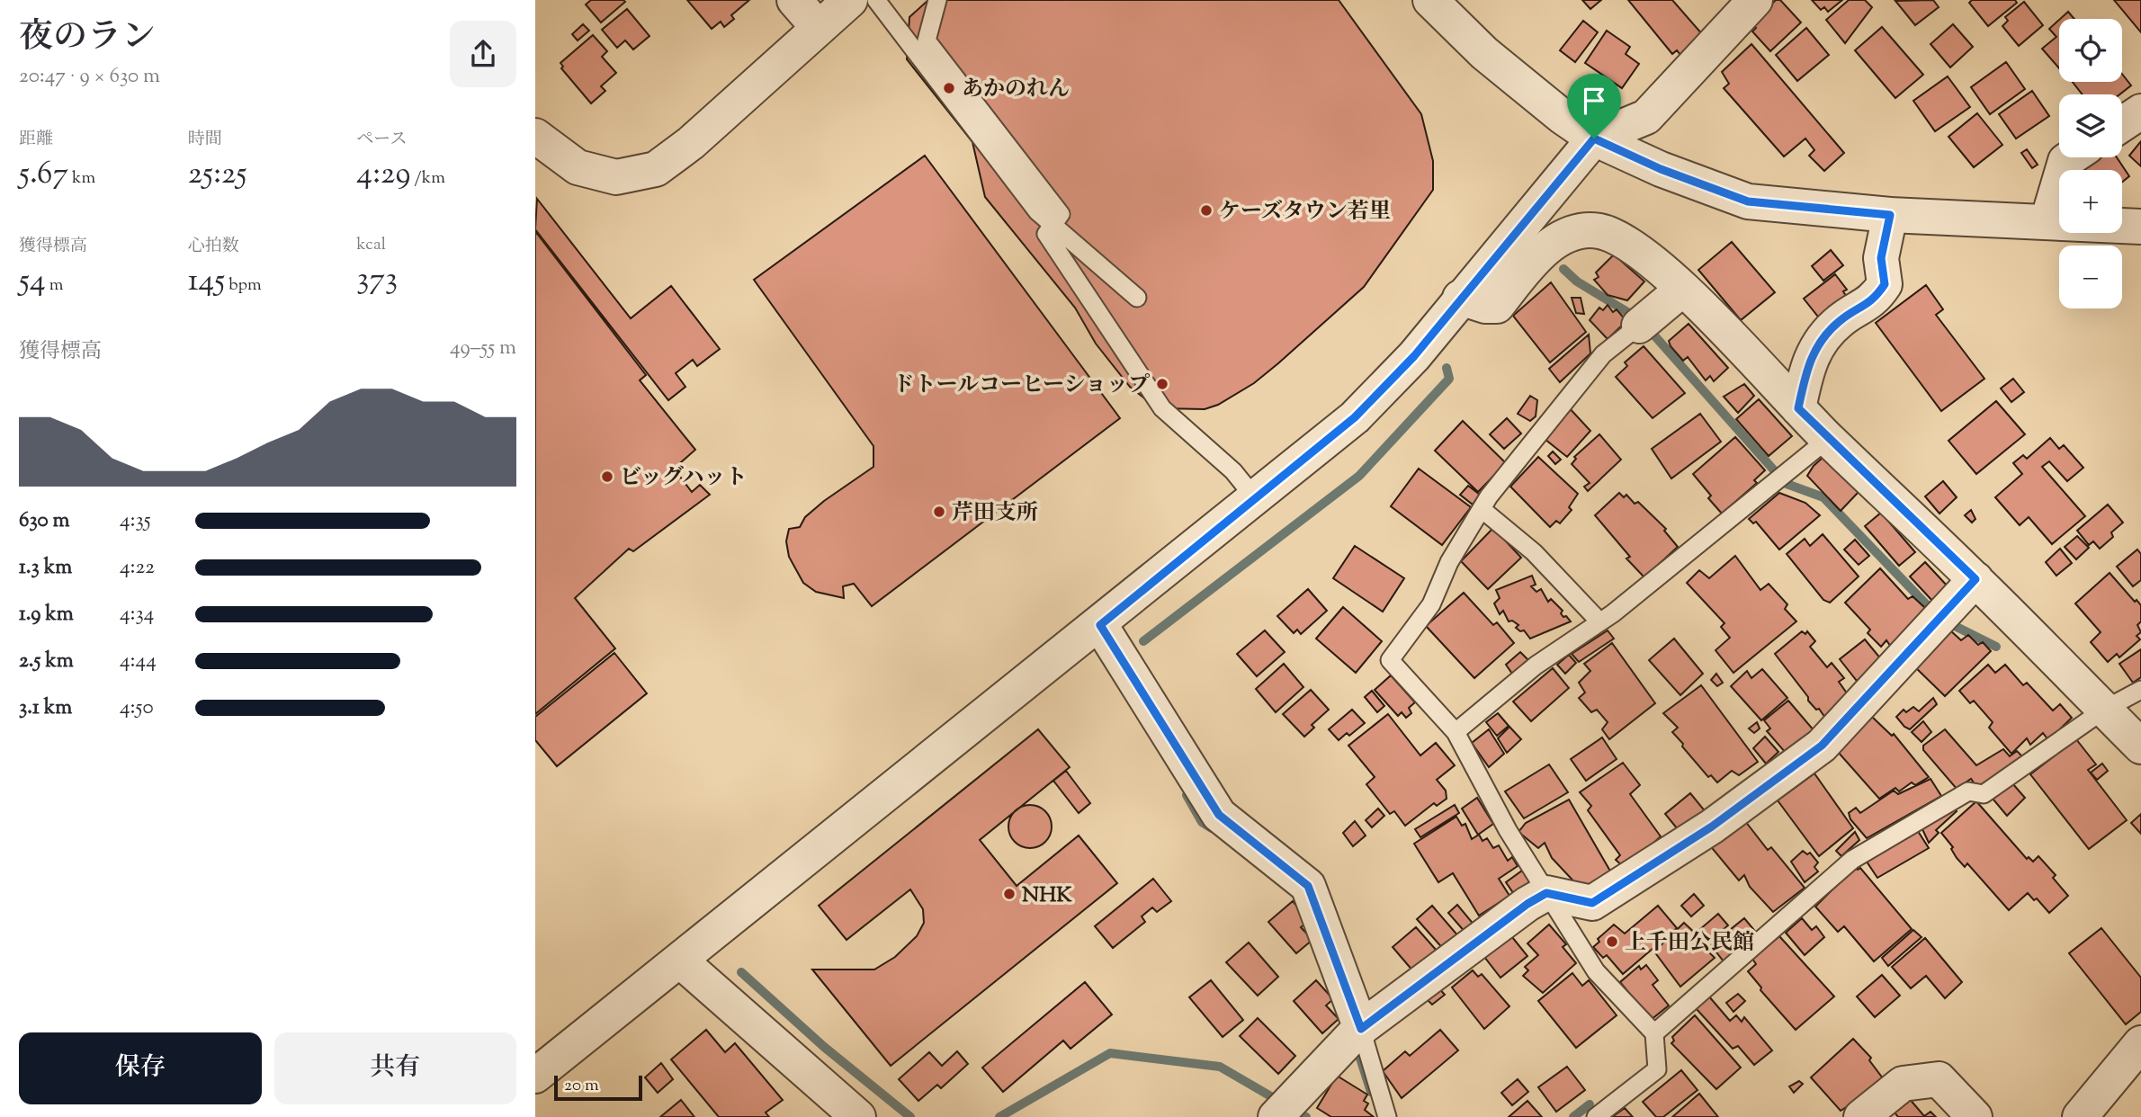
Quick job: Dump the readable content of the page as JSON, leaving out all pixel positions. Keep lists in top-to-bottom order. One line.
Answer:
{"places":["あかのれん","ケーズタウン若里","ドトールコーヒーショップ","ビッグハット","芹田支所","NHK","上千田公民館"],"scale_bar":"20 m","page":{"heading":["夜のラン","20:47 · 9 × 630 m"],"map_buttons":["+","−"],"stats":[["距離","5.67 km"],["時間","25:25"],["ペース","4:29 /km"],["獲得標高","54 m"],["心拍数","145 bpm"],["kcal","373"]],"chart":["獲得標高","49–55 m"],"list":[{"name":"630 m","note":"4:35"},{"name":"1.3 km","note":"4:22"},{"name":"1.9 km","note":"4:34"},{"name":"2.5 km","note":"4:44"},{"name":"3.1 km","note":"4:50"}],"buttons":["保存","共有"],"scale":"20 m"}}
